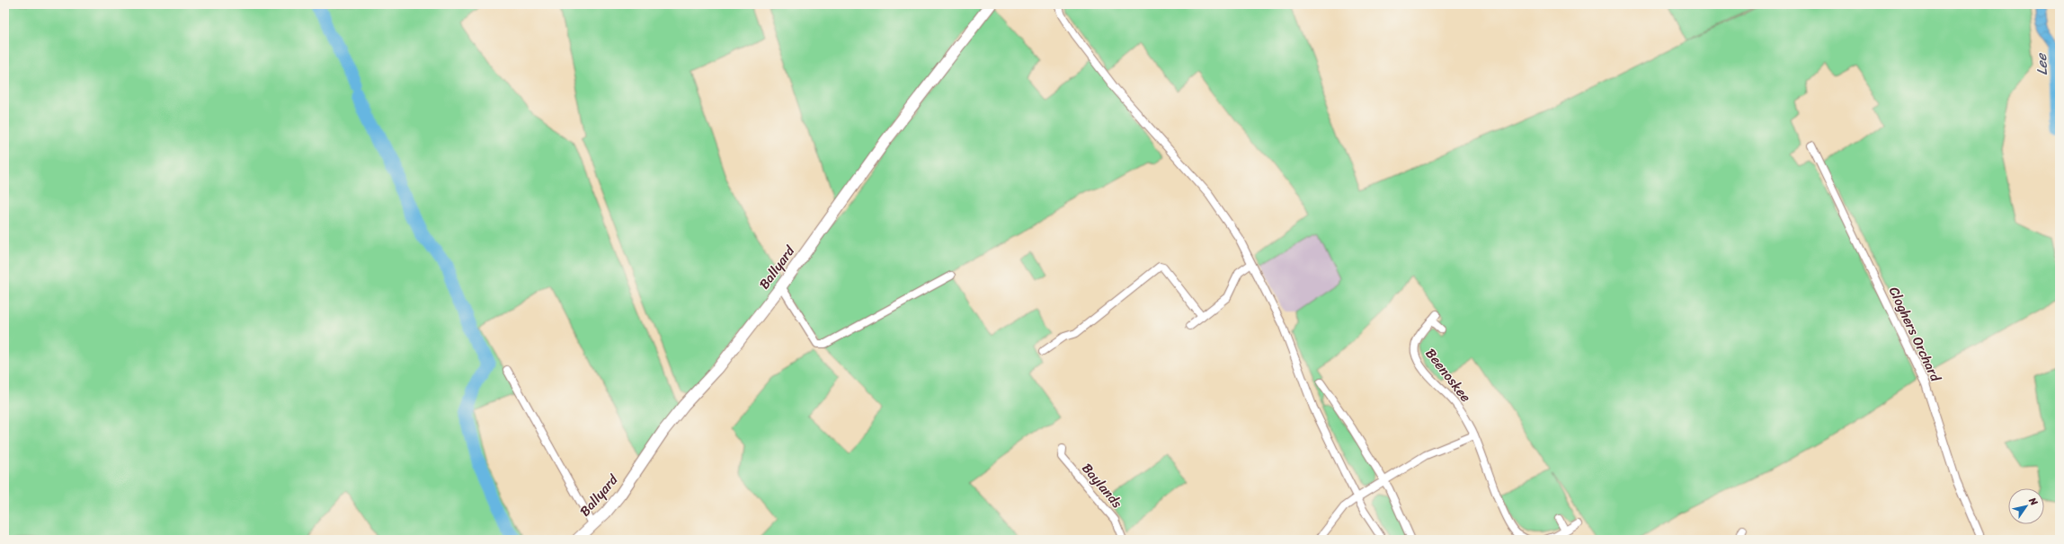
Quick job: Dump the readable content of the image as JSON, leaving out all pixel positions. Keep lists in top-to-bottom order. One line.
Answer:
{"streets":{"street":["Ballyard","Cloghers Orchard","Beenoskee","Baylands"]},"water":["Lee"],"north":"top right"}
